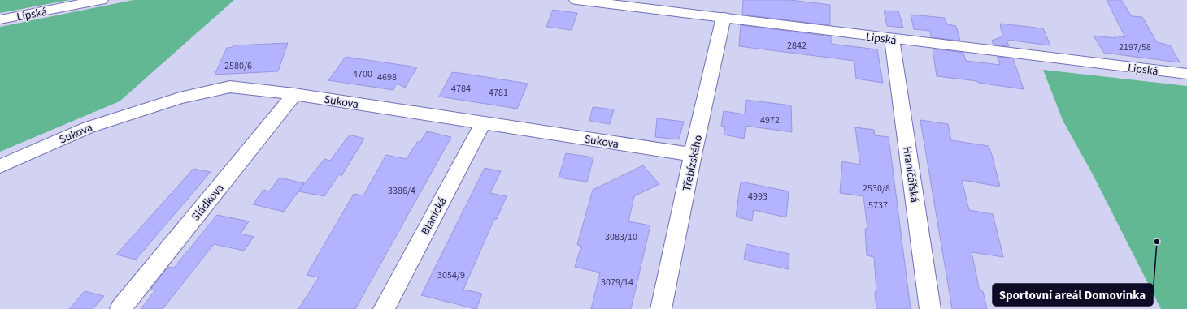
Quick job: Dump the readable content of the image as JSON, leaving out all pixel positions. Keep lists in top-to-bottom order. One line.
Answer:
{"streets":{"street":["Lipská","Sukova","Třebízského","Hraničářská","Sládkova","Blanická"]},"crossings":[["Lipská","Třebízského"],["Lipská","Hraničářská"],["Sukova","Třebízského"],["Sukova","Sládkova"],["Sukova","Blanická"]],"places":["Sportovní areál Domovinka"],"house_numbers":["2842","2197/58","2580/6","4700","4698","4784","4781","4972","2530/8","3386/4","4993","5737","3083/10","3054/9","3079/14"]}
